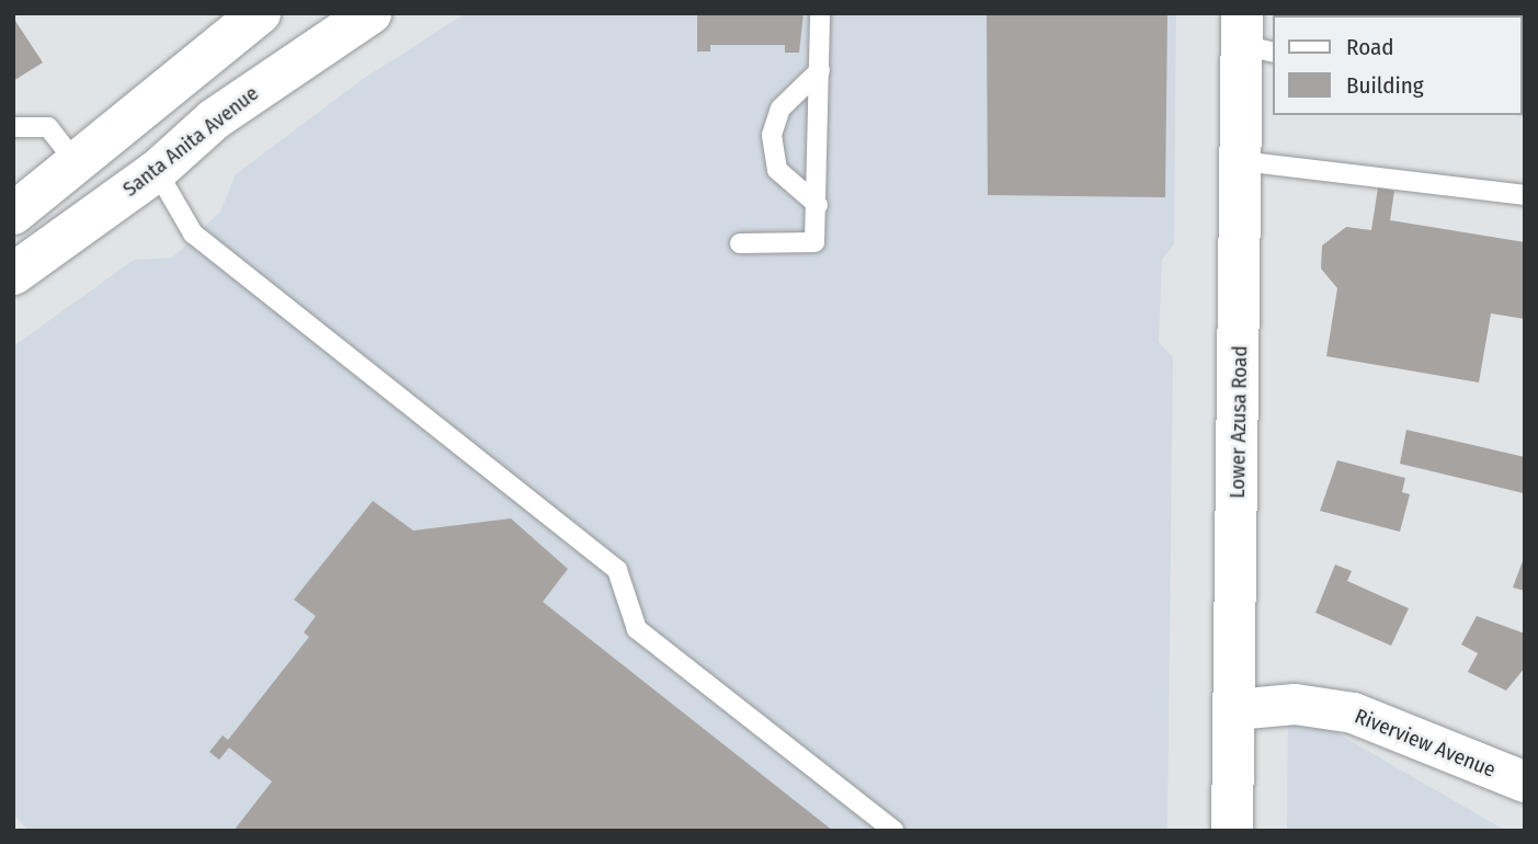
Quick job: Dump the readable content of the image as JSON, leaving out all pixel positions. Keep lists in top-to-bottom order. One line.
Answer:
{"streets":{"main road":["Santa Anita Avenue","Lower Azusa Road"],"street":["Riverview Avenue"]},"crossings":[["Lower Azusa Road","Riverview Avenue"]],"legend":["Road","Building"]}
